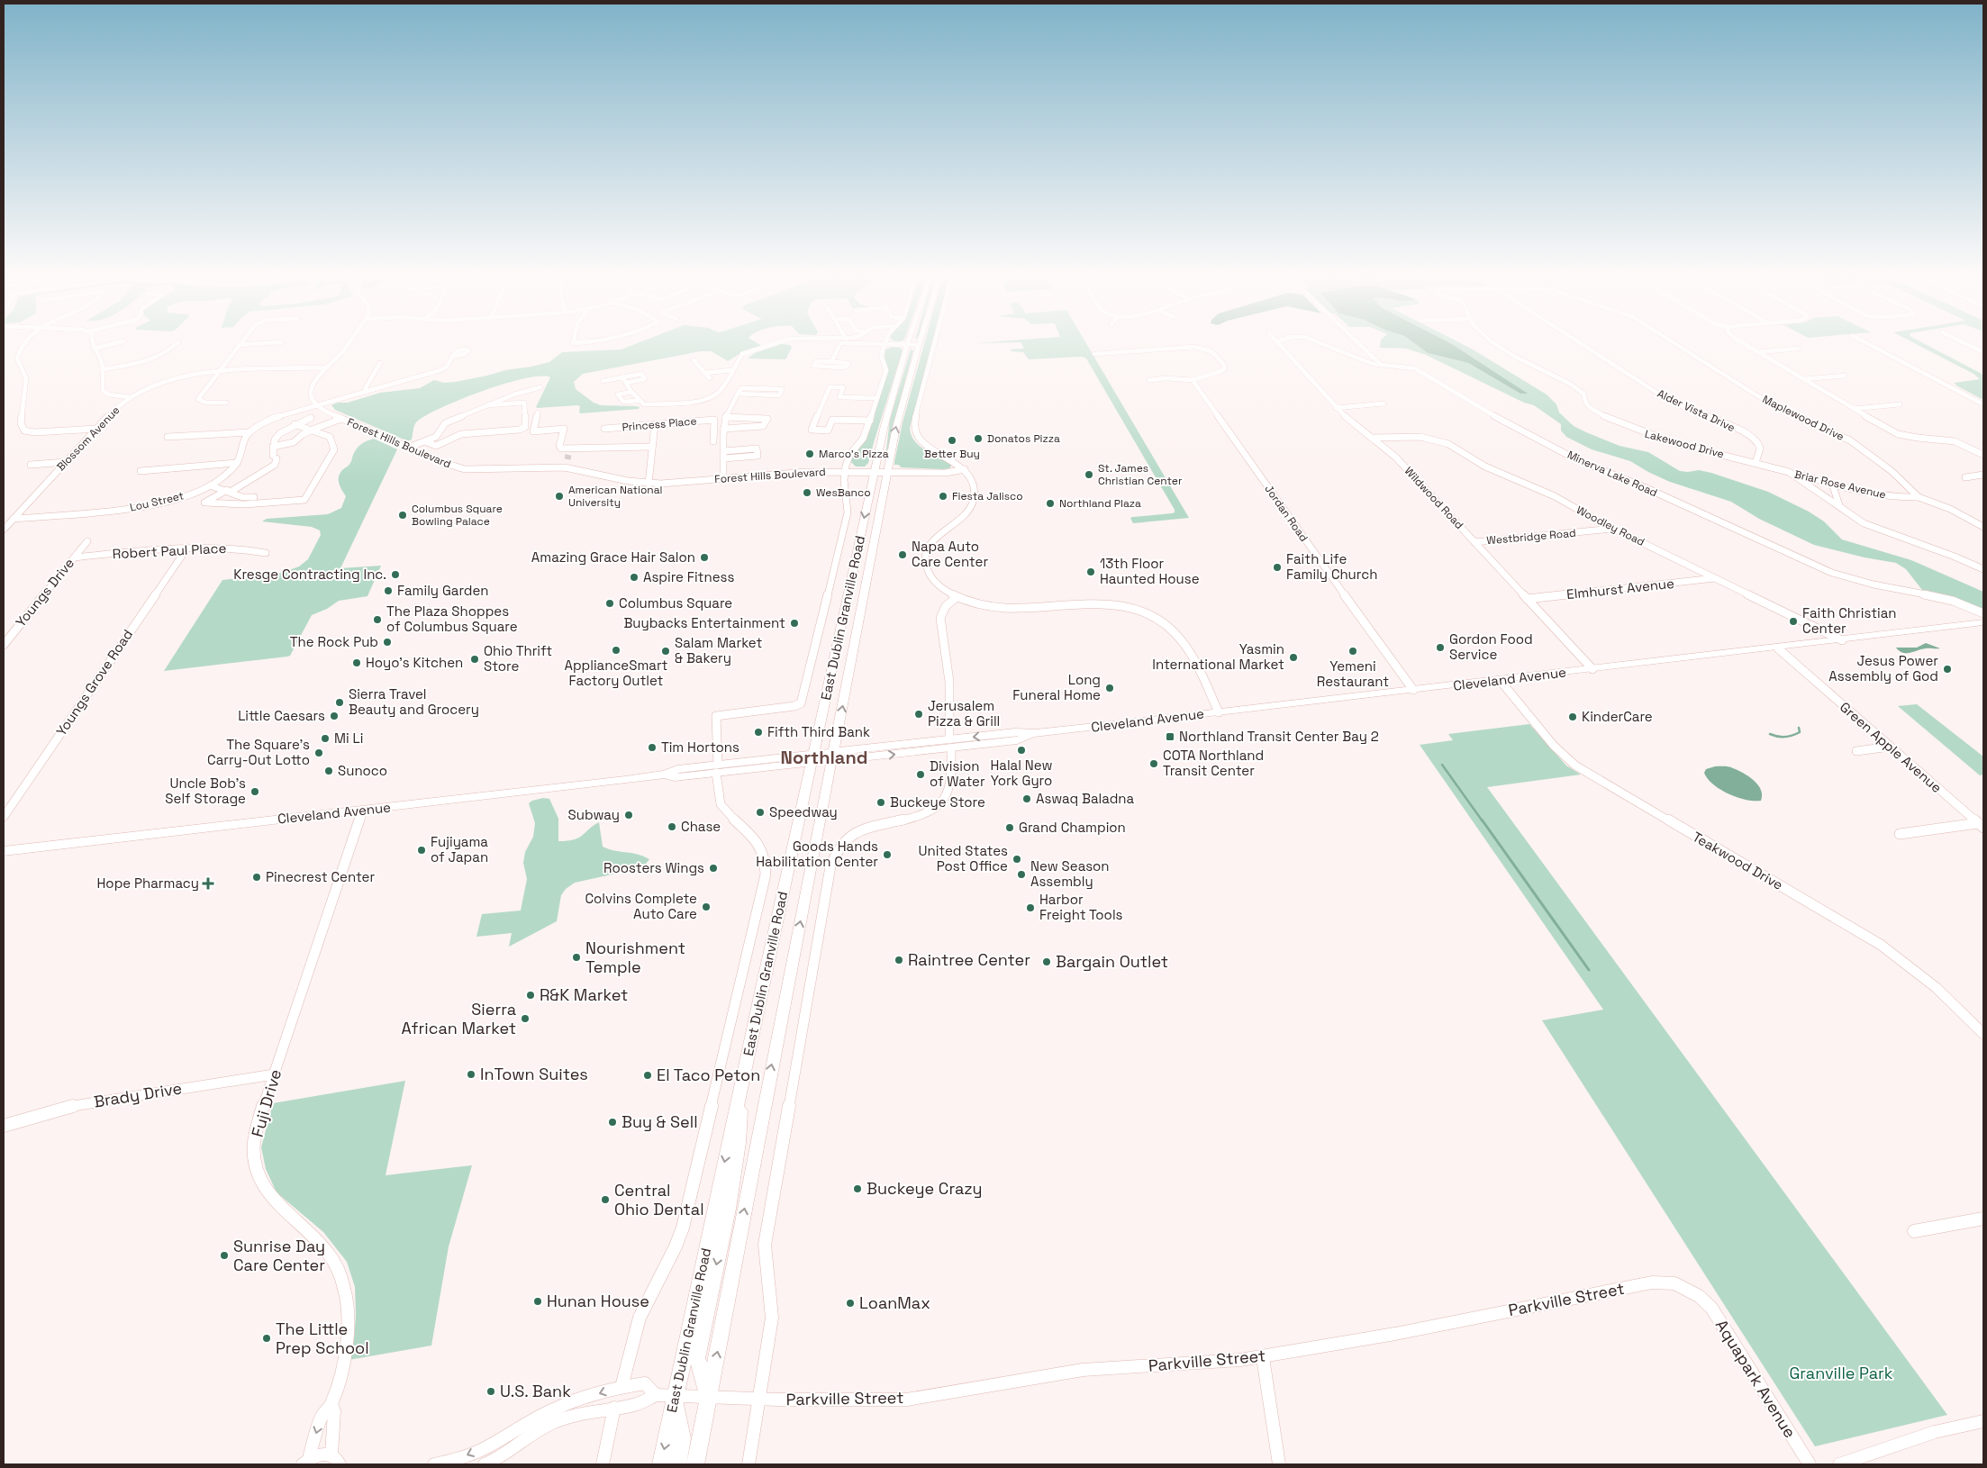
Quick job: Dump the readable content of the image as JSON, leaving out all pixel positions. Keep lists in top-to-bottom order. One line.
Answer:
{"streets":{"main road":["East Dublin Granville Road","Cleveland Avenue"],"street":["Alder Vista Drive","Maplewood Drive","Princess Place","Blossom Avenue","Forest Hills Boulevard","Lakewood Drive","Minerva Lake Road","Briar Rose Avenue","Wildwood Road","Lou Street","Jordan Road","Woodley Road","Westbridge Road","Robert Paul Place","Elmhurst Avenue","Youngs Drive","Youngs Grove Road","Green Apple Avenue","Teakwood Drive","Brady Drive","Fuji Drive","Parkville Street","Aquapark Avenue"]},"crossings":[["Alder Vista Drive","Lakewood Drive"],["Maplewood Drive","Briar Rose Avenue"],["Blossom Avenue","Lou Street"],["Forest Hills Boulevard","East Dublin Granville Road"],["Lakewood Drive","Briar Rose Avenue"],["Wildwood Road","Woodley Road"],["Wildwood Road","Westbridge Road"],["Wildwood Road","Elmhurst Avenue"],["Wildwood Road","Cleveland Avenue"],["Jordan Road","Cleveland Avenue"],["Woodley Road","Westbridge Road"],["Woodley Road","Elmhurst Avenue"],["Woodley Road","Cleveland Avenue"],["Robert Paul Place","Youngs Drive"],["Robert Paul Place","Youngs Grove Road"],["East Dublin Granville Road","Cleveland Avenue"],["East Dublin Granville Road","Parkville Street"],["Cleveland Avenue","Green Apple Avenue"],["Cleveland Avenue","Teakwood Drive"],["Cleveland Avenue","Fuji Drive"],["Brady Drive","Fuji Drive"],["Parkville Street","Aquapark Avenue"]],"districts":["Northland"],"parks":["Granville Park"],"places":{"other":["Donatos Pizza","Better Buy","Marco's Pizza","St. James Christian Center","WesBanco","American National University","Fiesta Jalisco","Northland Plaza","Columbus Square Bowling Palace","Napa Auto Care Center","Amazing Grace Hair Salon","Faith Life Family Church","13th Floor Haunted House","Kresge Contracting Inc.","Aspire Fitness","Family Garden","Columbus Square","The Plaza Shoppes of Columbus Square","Faith Christian Center","Buybacks Entertainment","The Rock Pub","Gordon Food Service","ApplianceSmart Factory Outlet","Salam Market & Bakery","Yemeni Restaurant","Yasmin International Market","Ohio Thrift Store","Hoyo's Kitchen","Jesus Power Assembly of God","Long Funeral Home","Sierra Travel Beauty and Grocery","Jerusalem Pizza & Grill","Little Caesars","KinderCare","Fifth Third Bank","Mi Li","Tim Hortons","Halal New York Gyro","The Square's Carry-Out Lotto","COTA Northland Transit Center","Sunoco","Division of Water","Uncle Bob's Self Storage","Aswaq Baladna","Buckeye Store","Speedway","Subway","Chase","Grand Champion","Fujiyama of Japan","Goods Hands Habilitation Center","United States Post Office","Roosters Wings","New Season Assembly","Pinecrest Center","Colvins Complete Auto Care","Harbor Freight Tools","Nourishment Temple","Raintree Center","Bargain Outlet","R&K Market","Sierra African Market","InTown Suites","El Taco Peton","Buy & Sell","Buckeye Crazy","Central Ohio Dental","Sunrise Day Care Center","Hunan House","LoanMax","The Little Prep School","U.S. Bank"],"transit":["Northland Transit Center Bay 2"],"health":["Hope Pharmacy"]}}
